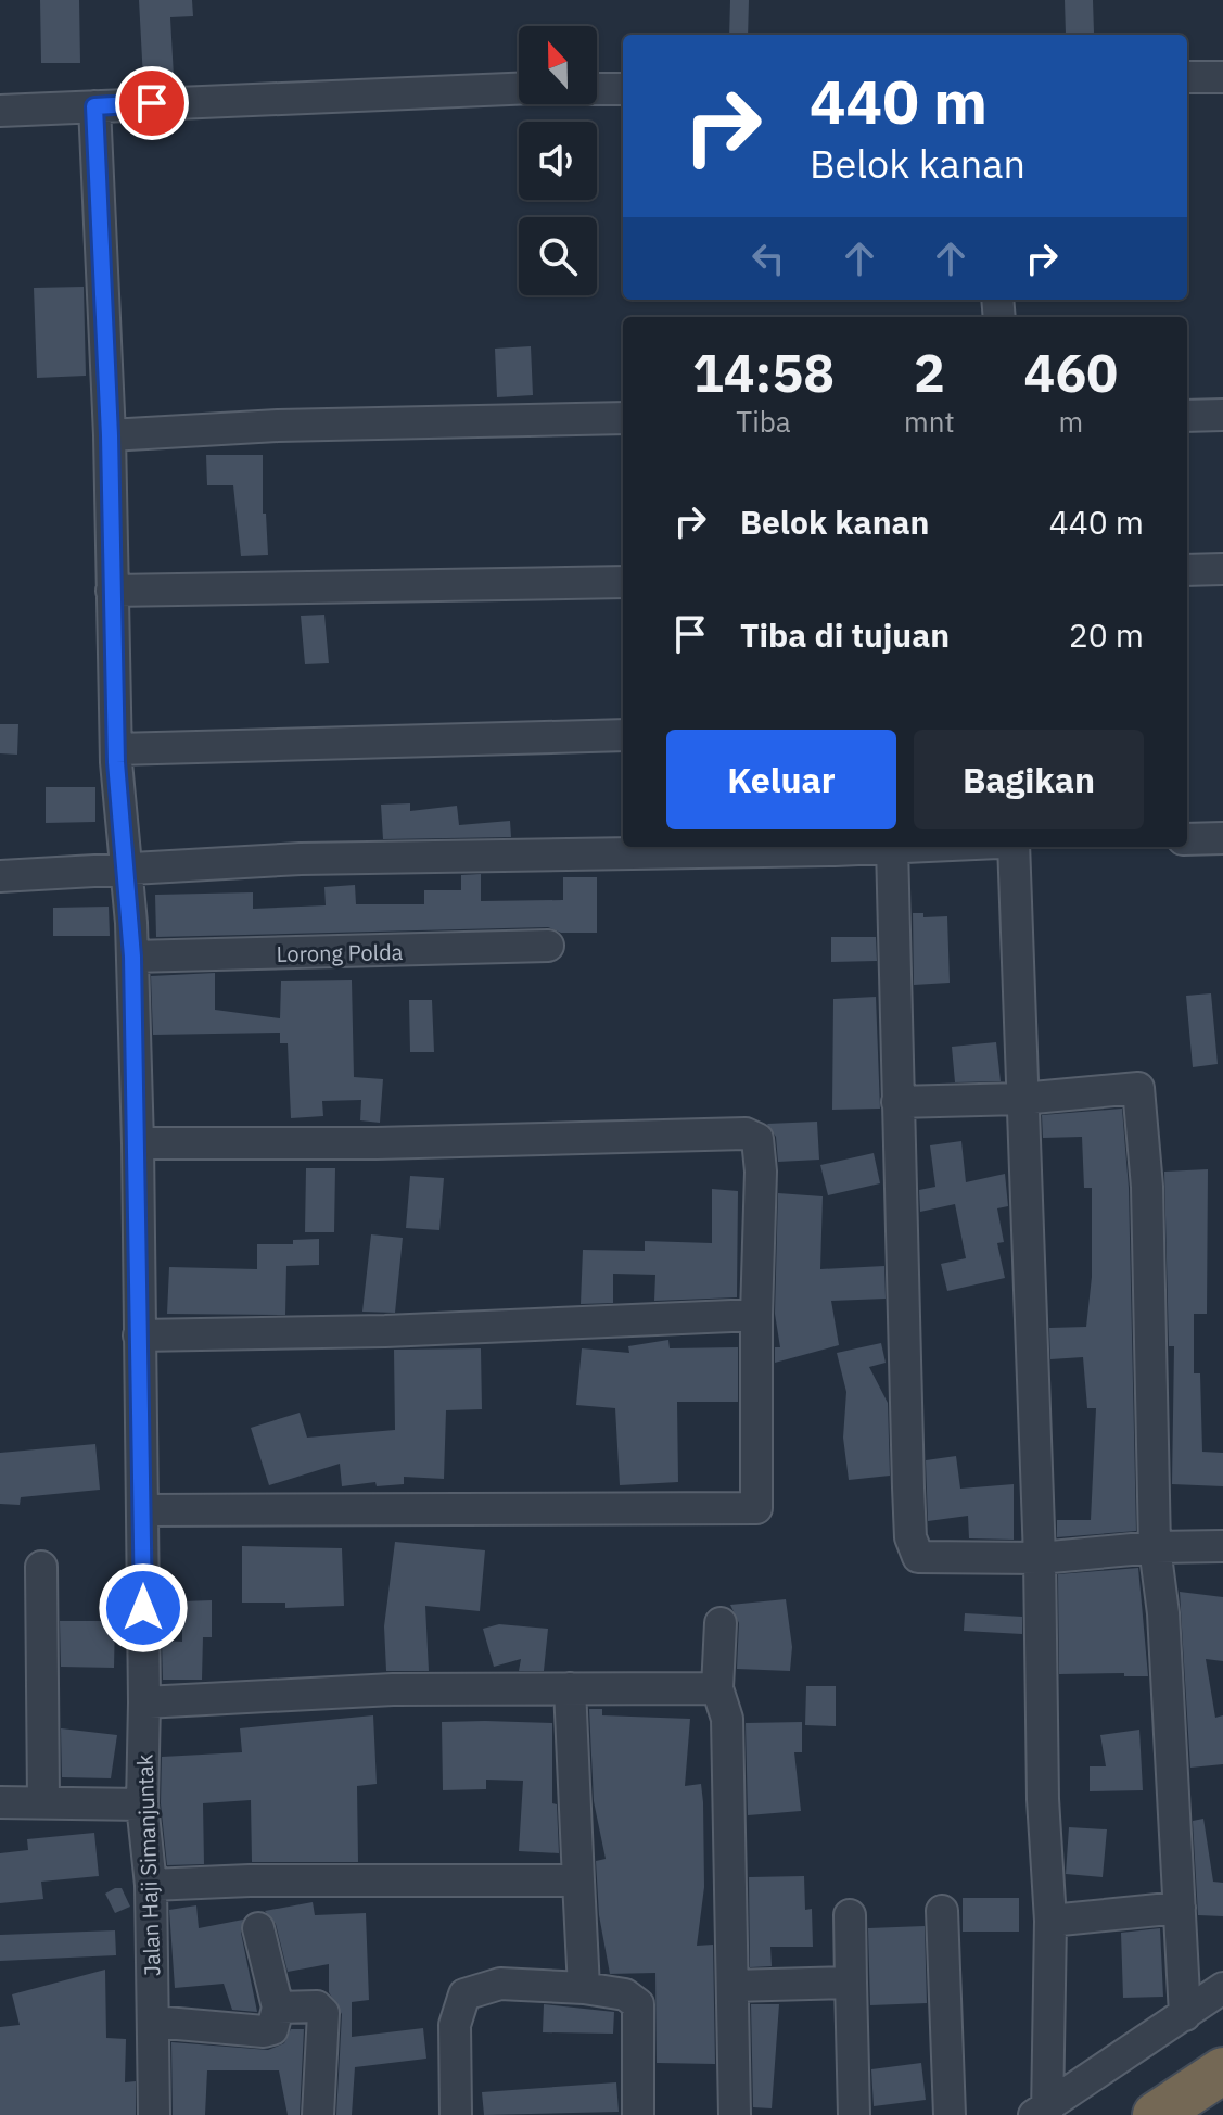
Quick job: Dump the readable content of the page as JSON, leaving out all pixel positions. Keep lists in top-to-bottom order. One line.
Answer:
{"streets":{"street":["Lorong Polda","Jalan Haji Simanjuntak"]},"crossings":[["Lorong Polda","Jalan Haji Simanjuntak"]],"north":"top","page":{"turn":["440 m","Belok kanan"],"eta":["14:58","Tiba","2","mnt","460","m"],"list":[{"name":"Belok kanan","value":"440 m"},{"name":"Tiba di tujuan","value":"20 m"}],"buttons":["Keluar","Bagikan"]}}
